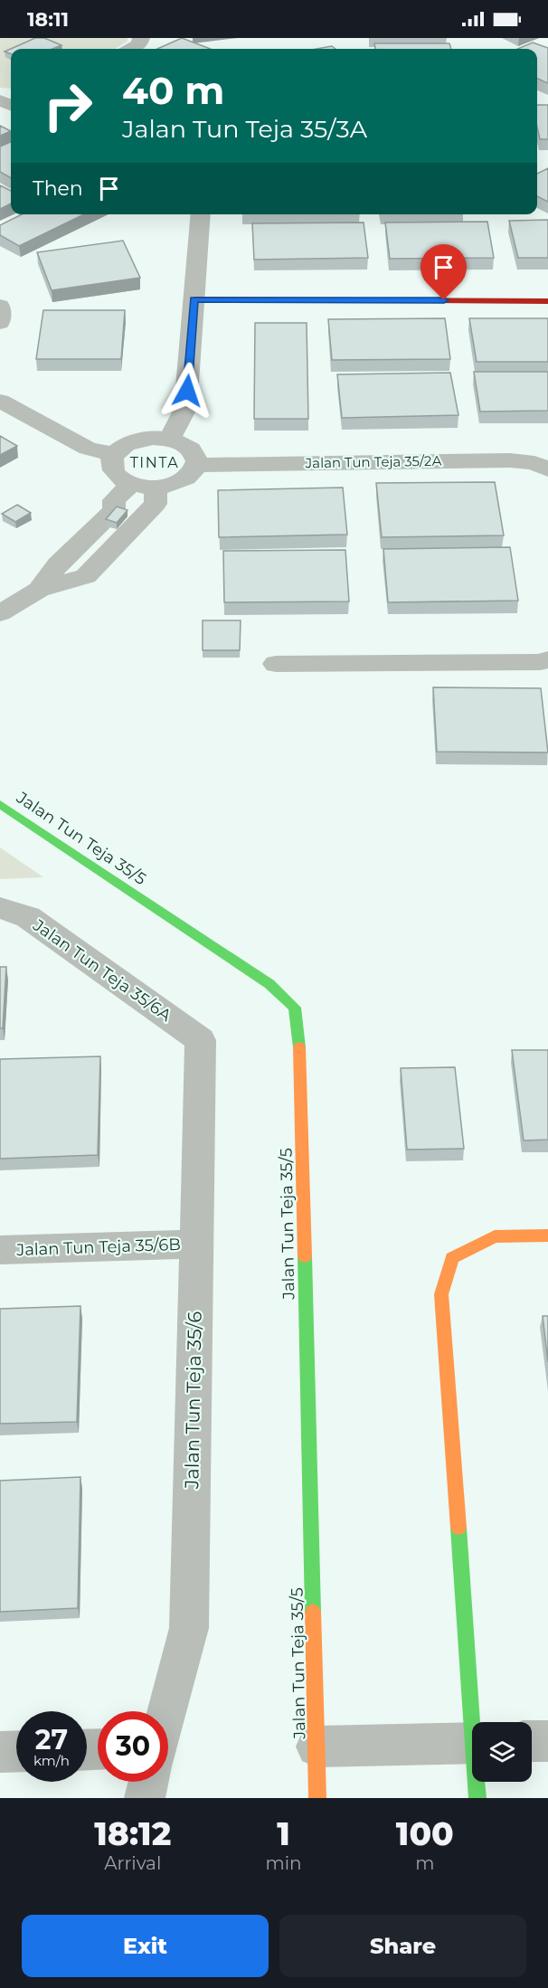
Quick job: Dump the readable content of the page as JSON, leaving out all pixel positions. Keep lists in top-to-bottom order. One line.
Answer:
{"streets":{"street":["Jalan Tun Teja 35/2A","Jalan Tun Teja 35/5","Jalan Tun Teja 35/6A","Jalan Tun Teja 35/6B","Jalan Tun Teja 35/6"]},"crossings":[["Jalan Tun Teja 35/6A","Jalan Tun Teja 35/6"],["Jalan Tun Teja 35/6B","Jalan Tun Teja 35/6"]],"districts":["TINTA"],"page":{"status":"18:11","turn":["40 m","Jalan Tun Teja 35/3A"],"then":"Then","speed":"27 km/h","limit":"30","eta":["18:12","Arrival","1","min","100","m"],"buttons":["Exit","Share"]}}
